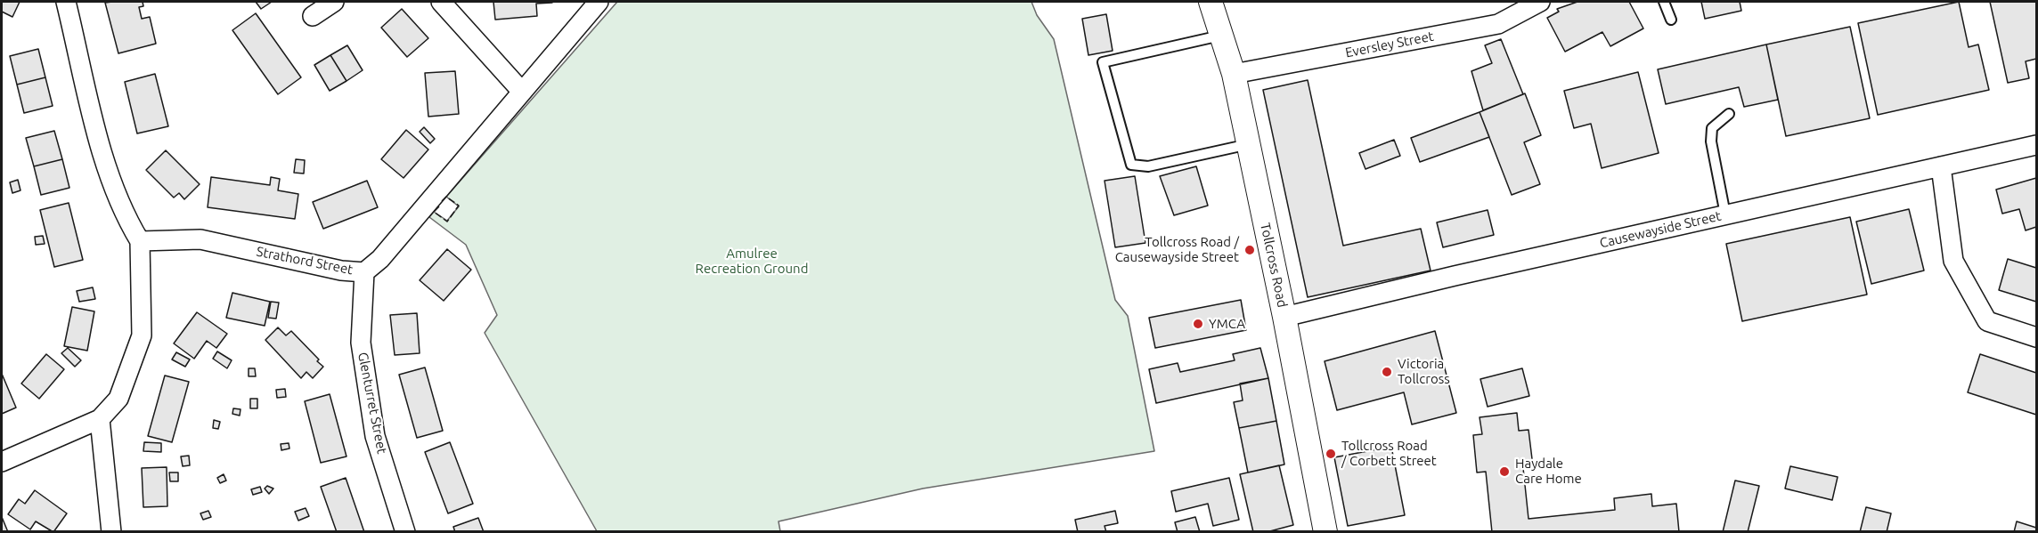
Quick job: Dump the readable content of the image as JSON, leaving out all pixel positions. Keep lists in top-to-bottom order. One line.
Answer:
{"streets":{"street":["Eversley Street","Causewayside Street","Strathord Street","Tollcross Road","Glenturret Street"]},"crossings":[["Eversley Street","Tollcross Road"],["Causewayside Street","Tollcross Road"],["Strathord Street","Glenturret Street"]],"parks":["Amulree Recreation Ground"],"places":["Tollcross Road / Causewayside Street","YMCA","Victoria Tollcross","Tollcross Road / Corbett Street","Haydale Care Home"]}
